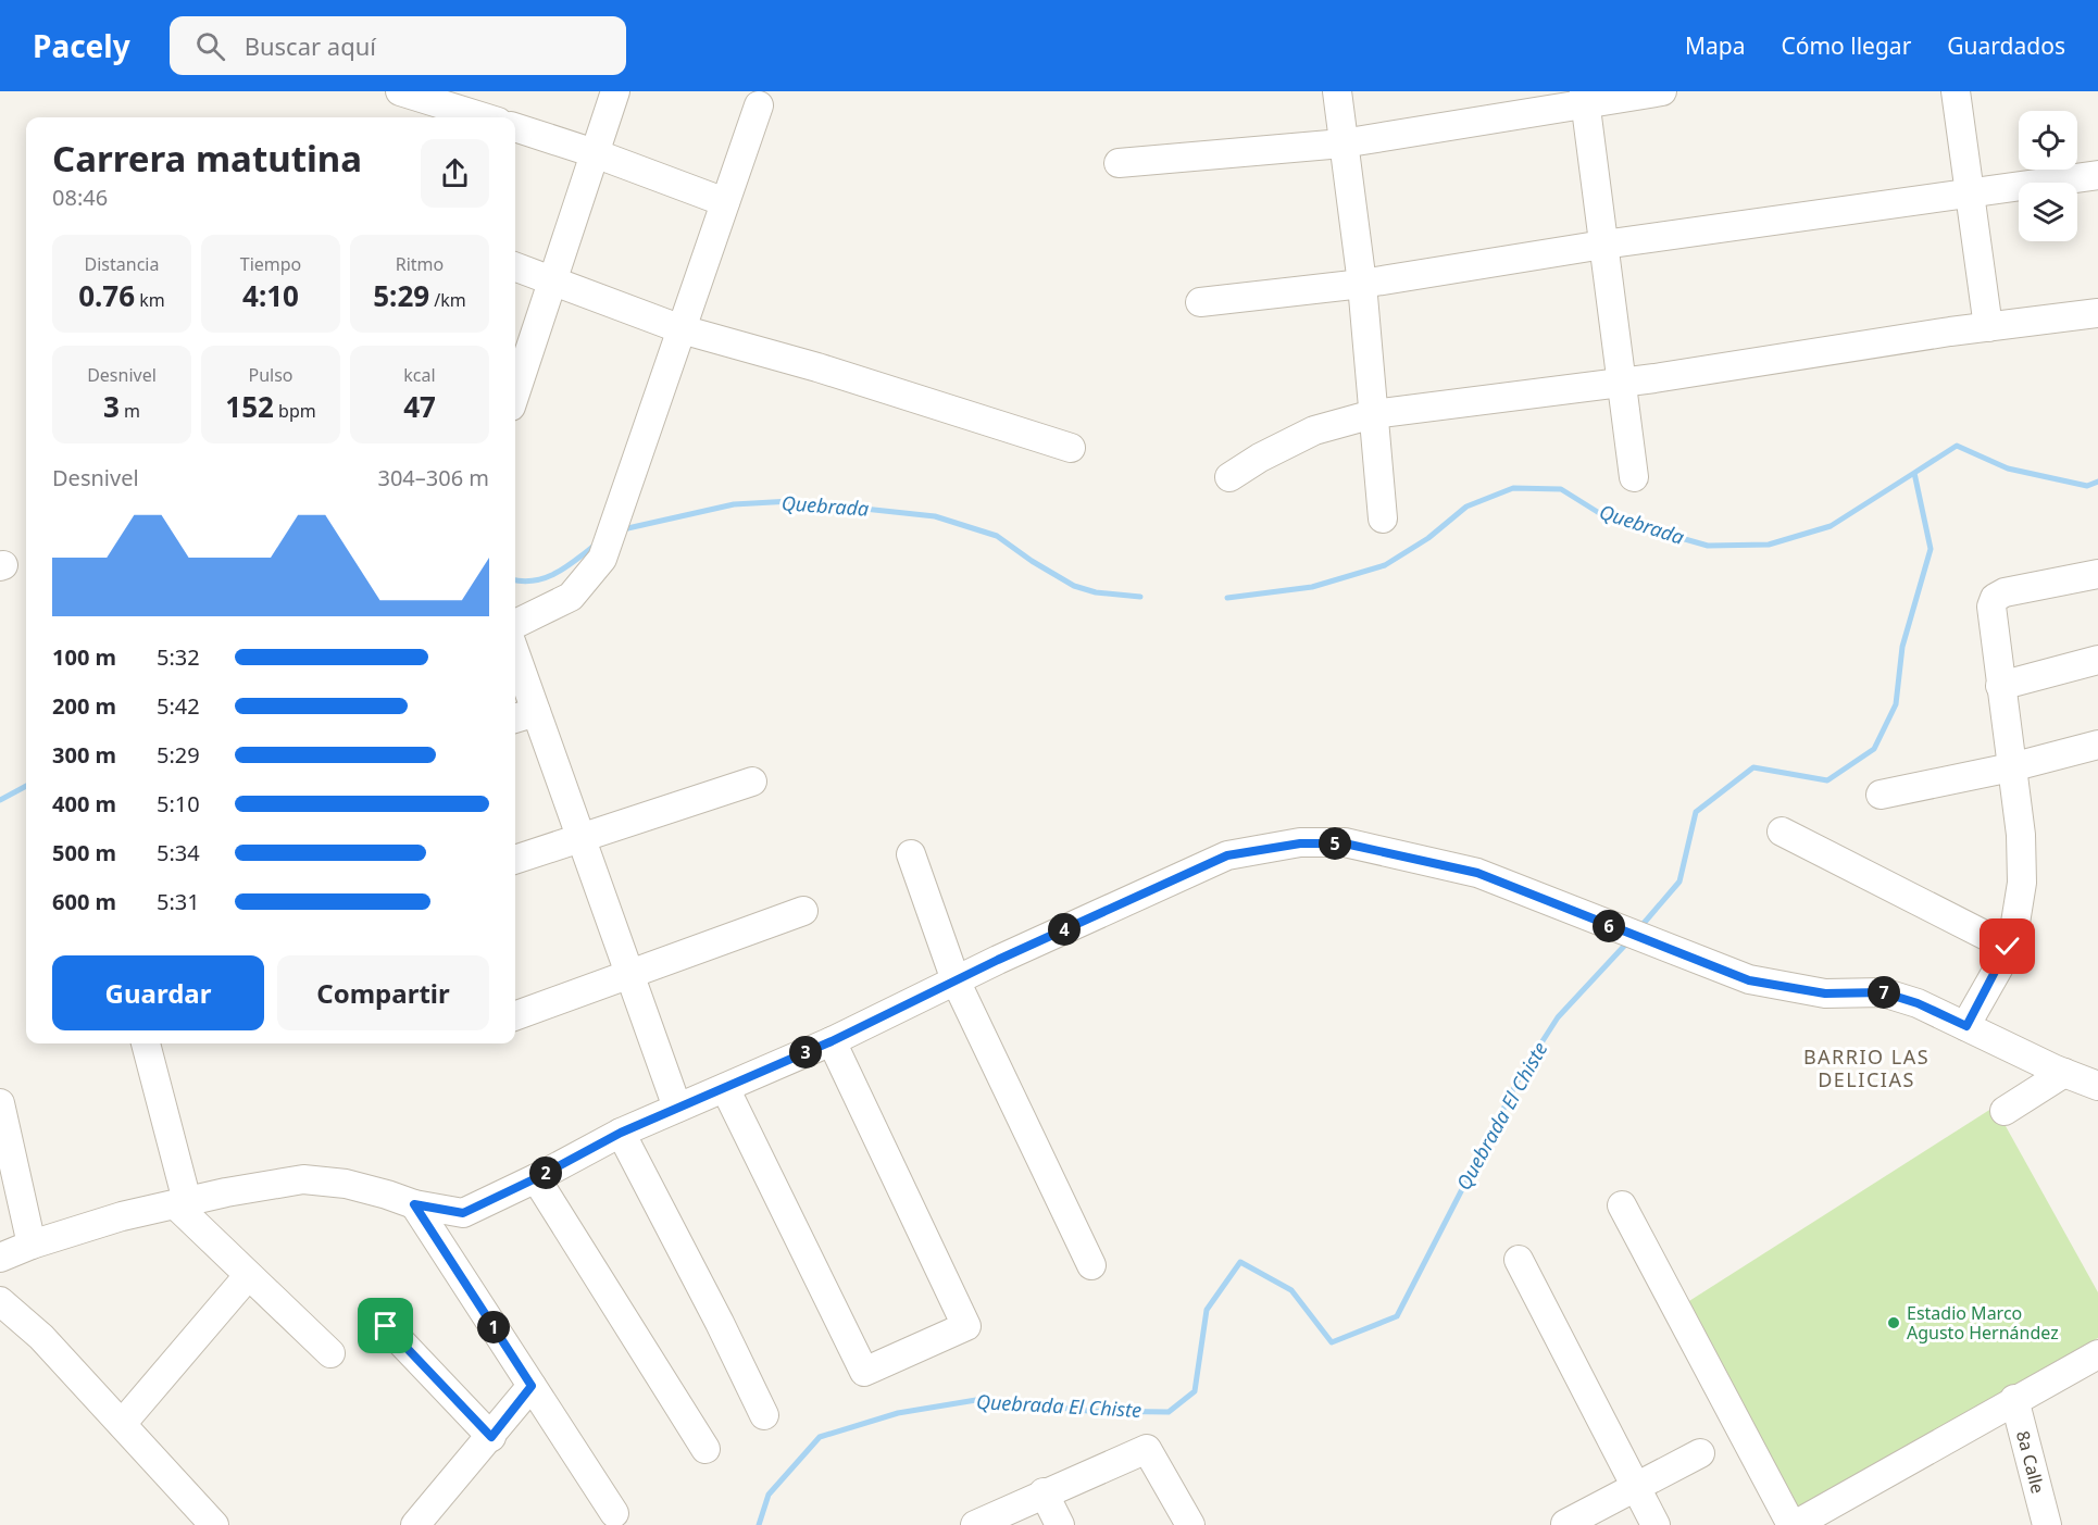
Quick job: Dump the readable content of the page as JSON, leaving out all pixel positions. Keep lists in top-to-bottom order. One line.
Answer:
{"streets":{"street":["8a Calle"]},"districts":["BARRIO LAS DELICIAS"],"water":["Quebrada","Quebrada El Chiste"],"places":["Estadio Marco Agusto Hernández"],"page":{"header":"Pacely","search":"Buscar aquí","nav":["Mapa","Cómo llegar","Guardados"],"heading":["Carrera matutina","08:46"],"stats":[["Distancia","0.76 km"],["Tiempo","4:10"],["Ritmo","5:29 /km"],["Desnivel","3 m"],["Pulso","152 bpm"],["kcal","47"]],"chart":["Desnivel","304–306 m"],"list":[{"name":"100 m","note":"5:32"},{"name":"200 m","note":"5:42"},{"name":"300 m","note":"5:29"},{"name":"400 m","note":"5:10"},{"name":"500 m","note":"5:34"},{"name":"600 m","note":"5:31"}],"pins":["5","6","4","7","3","2","1"],"buttons":["Guardar","Compartir"]}}
